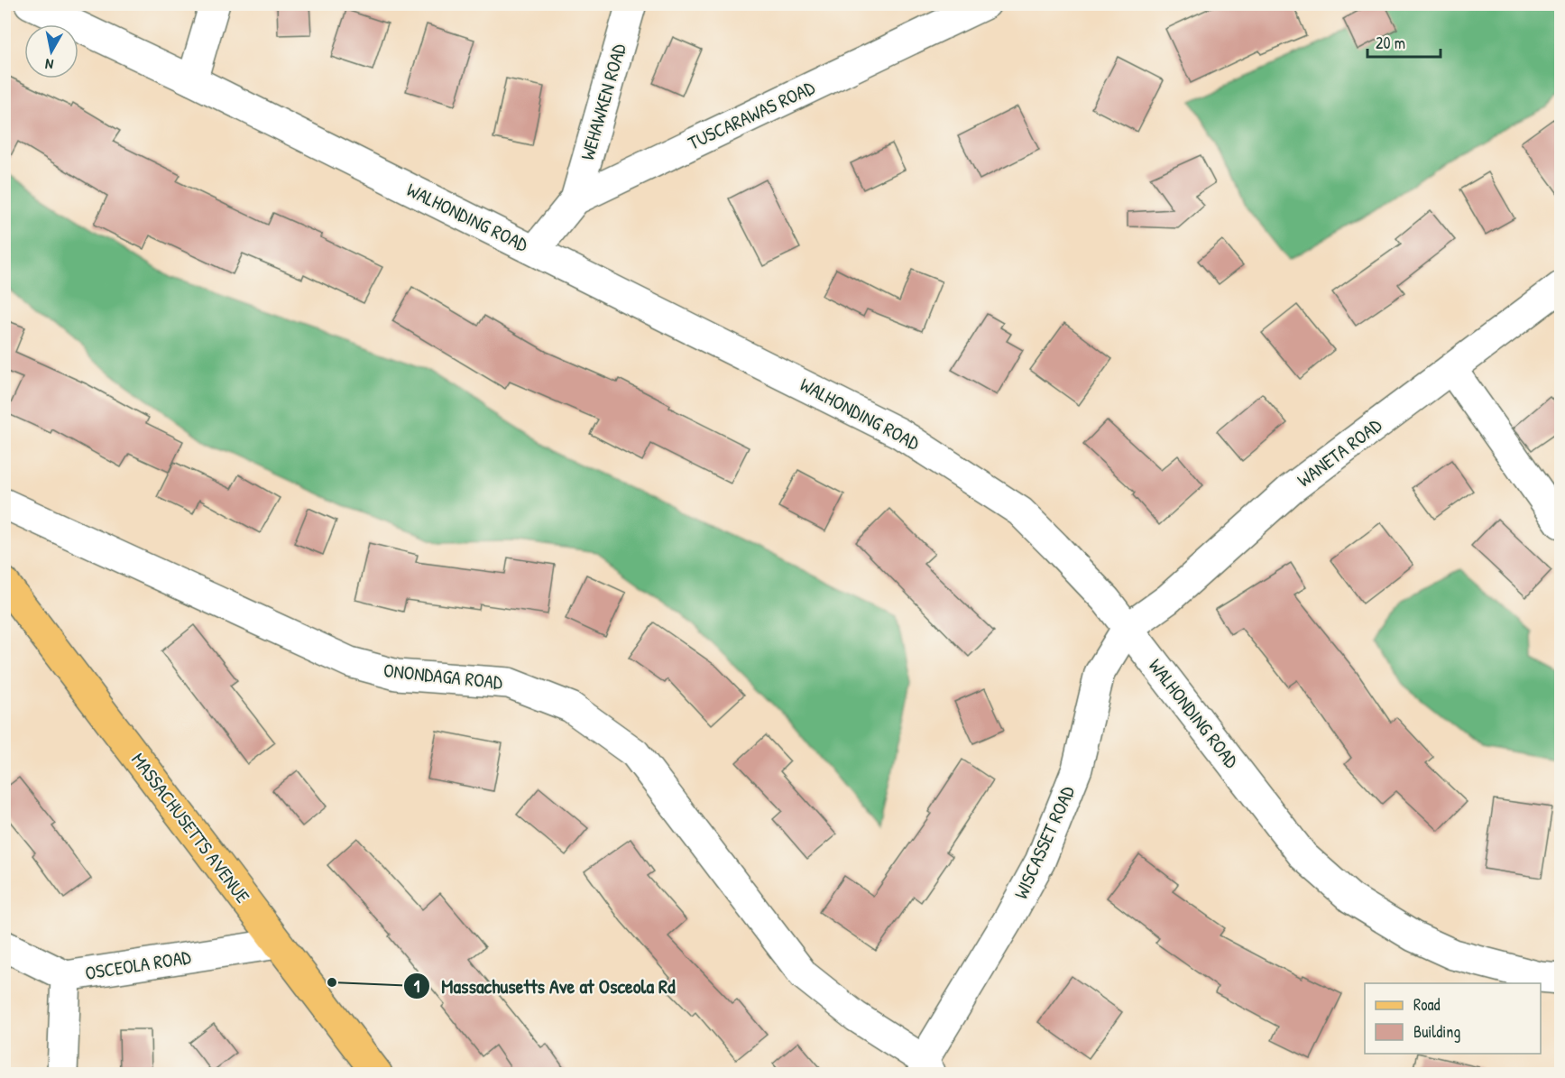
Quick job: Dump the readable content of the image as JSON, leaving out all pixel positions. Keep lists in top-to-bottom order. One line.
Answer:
{"streets":{"main road":["MASSACHUSETTS AVENUE"],"street":["WEHAWKEN ROAD","TUSCARAWAS ROAD","WALHONDING ROAD","WANETA ROAD","ONONDAGA ROAD","WISCASSET ROAD","OSCEOLA ROAD"]},"crossings":[["WEHAWKEN ROAD","TUSCARAWAS ROAD"],["TUSCARAWAS ROAD","WALHONDING ROAD"],["WALHONDING ROAD","WANETA ROAD"],["WALHONDING ROAD","WISCASSET ROAD"],["WANETA ROAD","WISCASSET ROAD"],["ONONDAGA ROAD","WISCASSET ROAD"],["MASSACHUSETTS AVENUE","OSCEOLA ROAD"]],"places":["Massachusetts Ave at Osceola Rd"],"legend":["Road","Building"],"scale_bar":"20 m","north":"bottom"}
